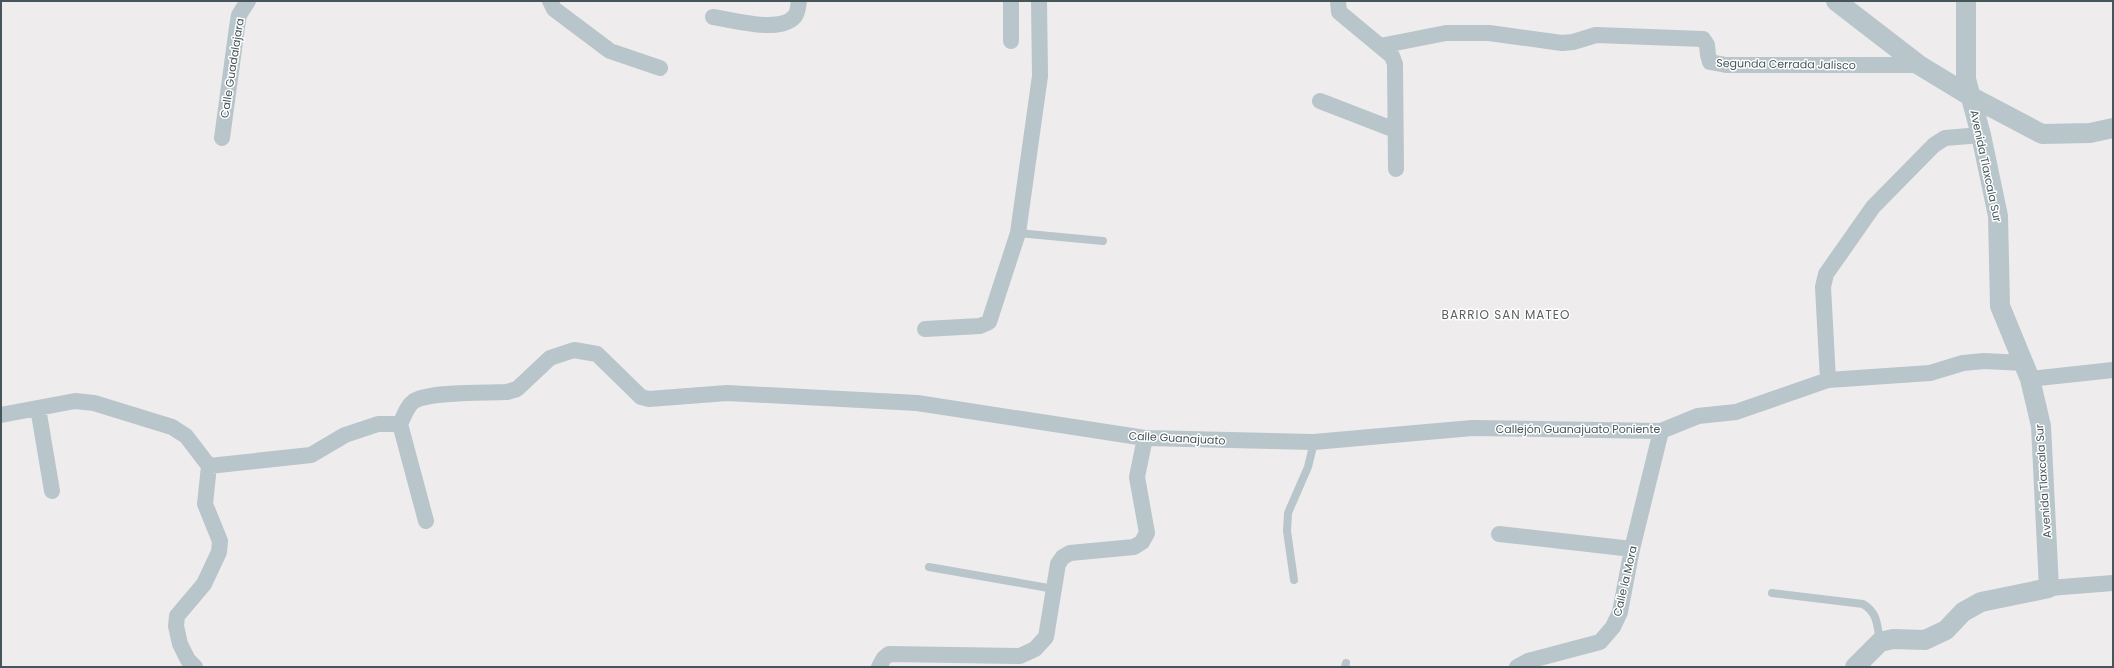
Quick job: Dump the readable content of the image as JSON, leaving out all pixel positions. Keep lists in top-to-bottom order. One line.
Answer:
{"streets":{"street":["Segunda Cerrada Jalisco","Calle Guadalajara","Avenida Tlaxcala Sur","Callejón Guanajuato Poniente","Calle Guanajuato","Calle la Mora"]},"crossings":[["Avenida Tlaxcala Sur","Callejón Guanajuato Poniente"],["Callejón Guanajuato Poniente","Calle Guanajuato"],["Callejón Guanajuato Poniente","Calle la Mora"]],"districts":["BARRIO SAN MATEO"]}
